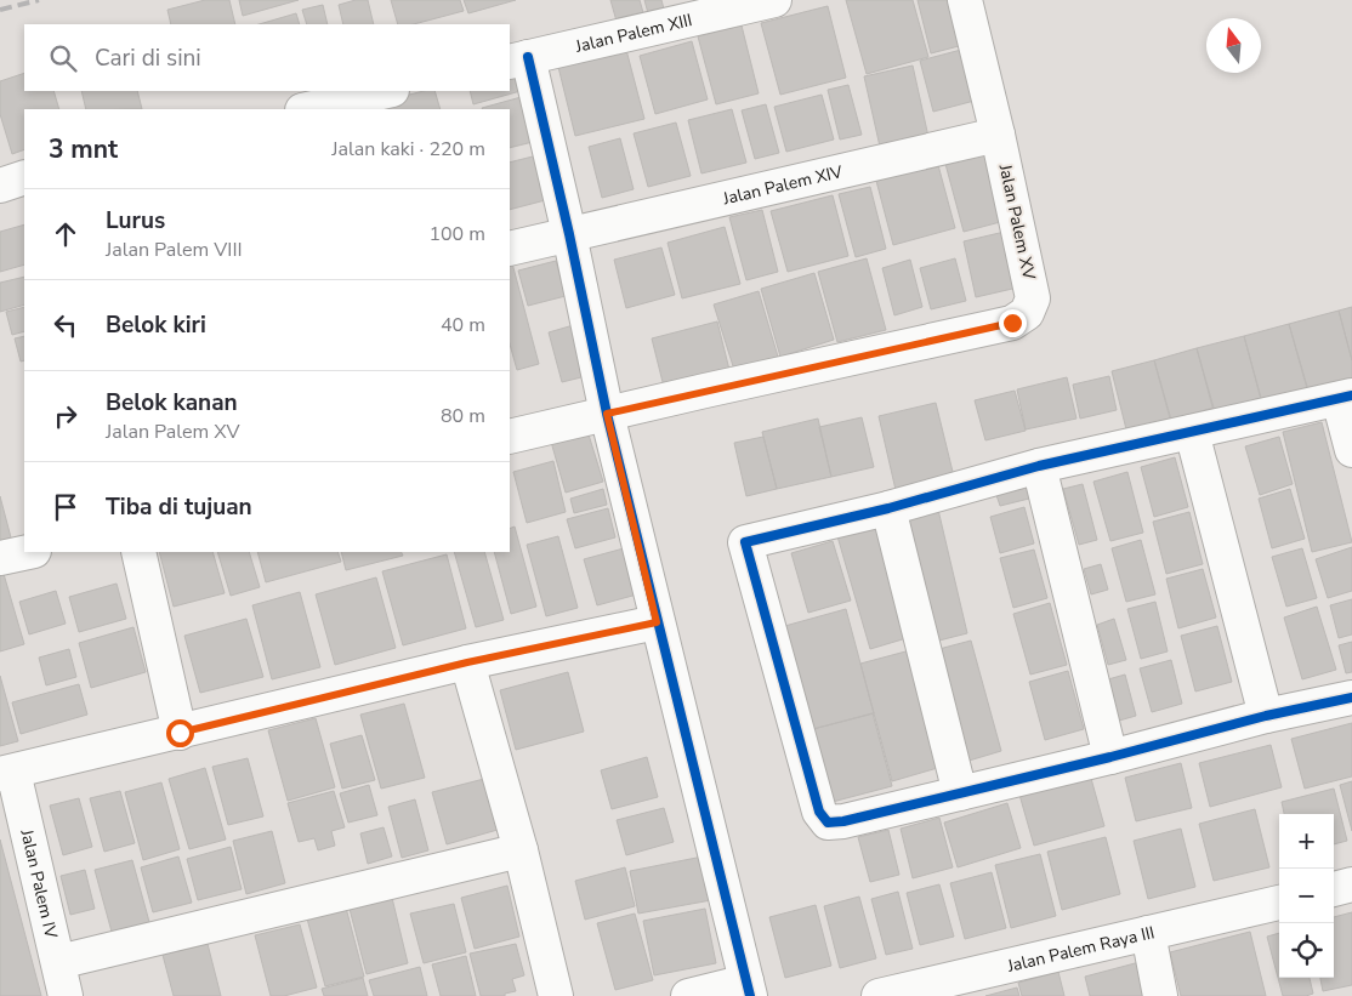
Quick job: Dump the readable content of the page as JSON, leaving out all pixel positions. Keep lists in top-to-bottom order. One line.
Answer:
{"streets":{"street":["Jalan Palem XIII","Jalan Palem XIV","Jalan Palem XV","Jalan Palem IV","Jalan Palem Raya III"]},"crossings":[["Jalan Palem XIV","Jalan Palem XV"]],"north":"top","page":{"search":"Cari di sini","heading":["3 mnt","Jalan kaki · 220 m"],"list":[["Lurus","Jalan Palem VIII","100 m"],["Belok kiri","40 m"],["Belok kanan","Jalan Palem XV","80 m"],"Tiba di tujuan"],"map_buttons":["+","−"]}}
